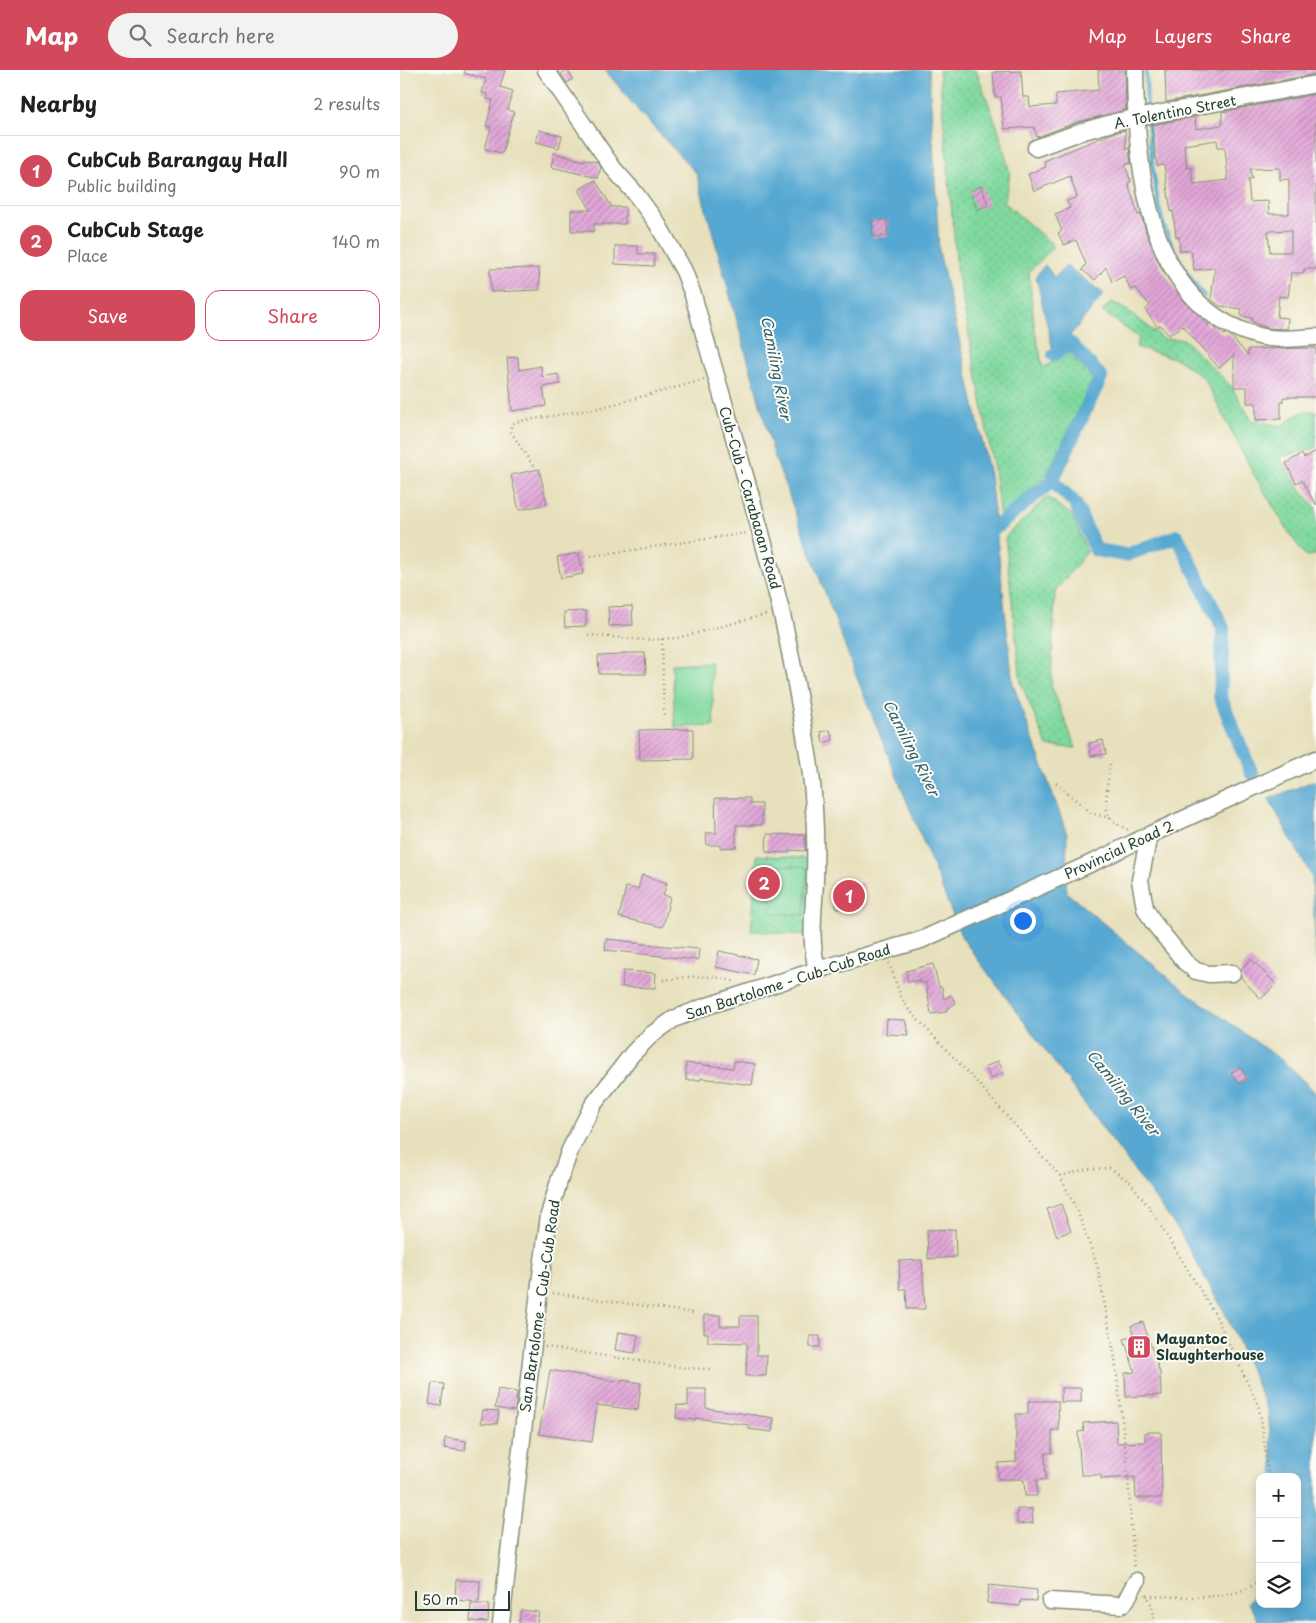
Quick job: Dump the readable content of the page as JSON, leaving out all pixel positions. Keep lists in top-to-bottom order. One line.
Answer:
{"streets":{"street":["A. Tolentino Street","Cub-Cub - Carabaoan Road","Provincial Road 2","San Bartolome - Cub-Cub Road"]},"crossings":[["Cub-Cub - Carabaoan Road","San Bartolome - Cub-Cub Road"],["Provincial Road 2","San Bartolome - Cub-Cub Road"]],"water":["Camiling River"],"places":{"building":["Mayantoc Slaughterhouse"]},"scale_bar":"50 m","page":{"header":"Map","search":"Search here","nav":["Map","Layers","Share"],"heading":["Nearby","2 results"],"list":[{"mark":"1","name":"CubCub Barangay Hall","note":"Public building","value":"90 m"},{"mark":"2","name":"CubCub Stage","note":"Place","value":"140 m"}],"buttons":["Save","Share"],"pins":["2","1"],"map_buttons":["+","−"],"scale":"50 m"}}
